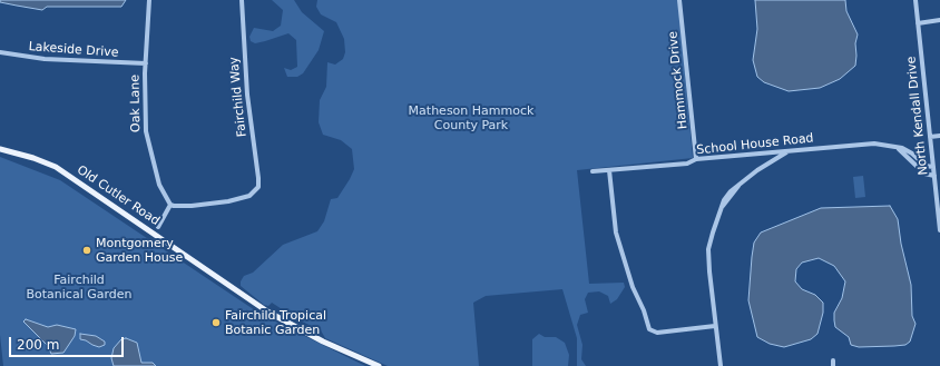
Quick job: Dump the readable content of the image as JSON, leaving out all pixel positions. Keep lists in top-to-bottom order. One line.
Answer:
{"streets":{"main road":["Old Cutler Road"],"street":["Lakeside Drive","Hammock Drive","Fairchild Way","Oak Lane","North Kendall Drive","School House Road"]},"crossings":[["Lakeside Drive","Oak Lane"],["Hammock Drive","School House Road"],["Fairchild Way","Oak Lane"],["North Kendall Drive","School House Road"]],"parks":["Matheson Hammock County Park","Fairchild Botanical Garden"],"places":["Montgomery Garden House","Fairchild Tropical Botanic Garden"],"scale_bar":"200 m"}
